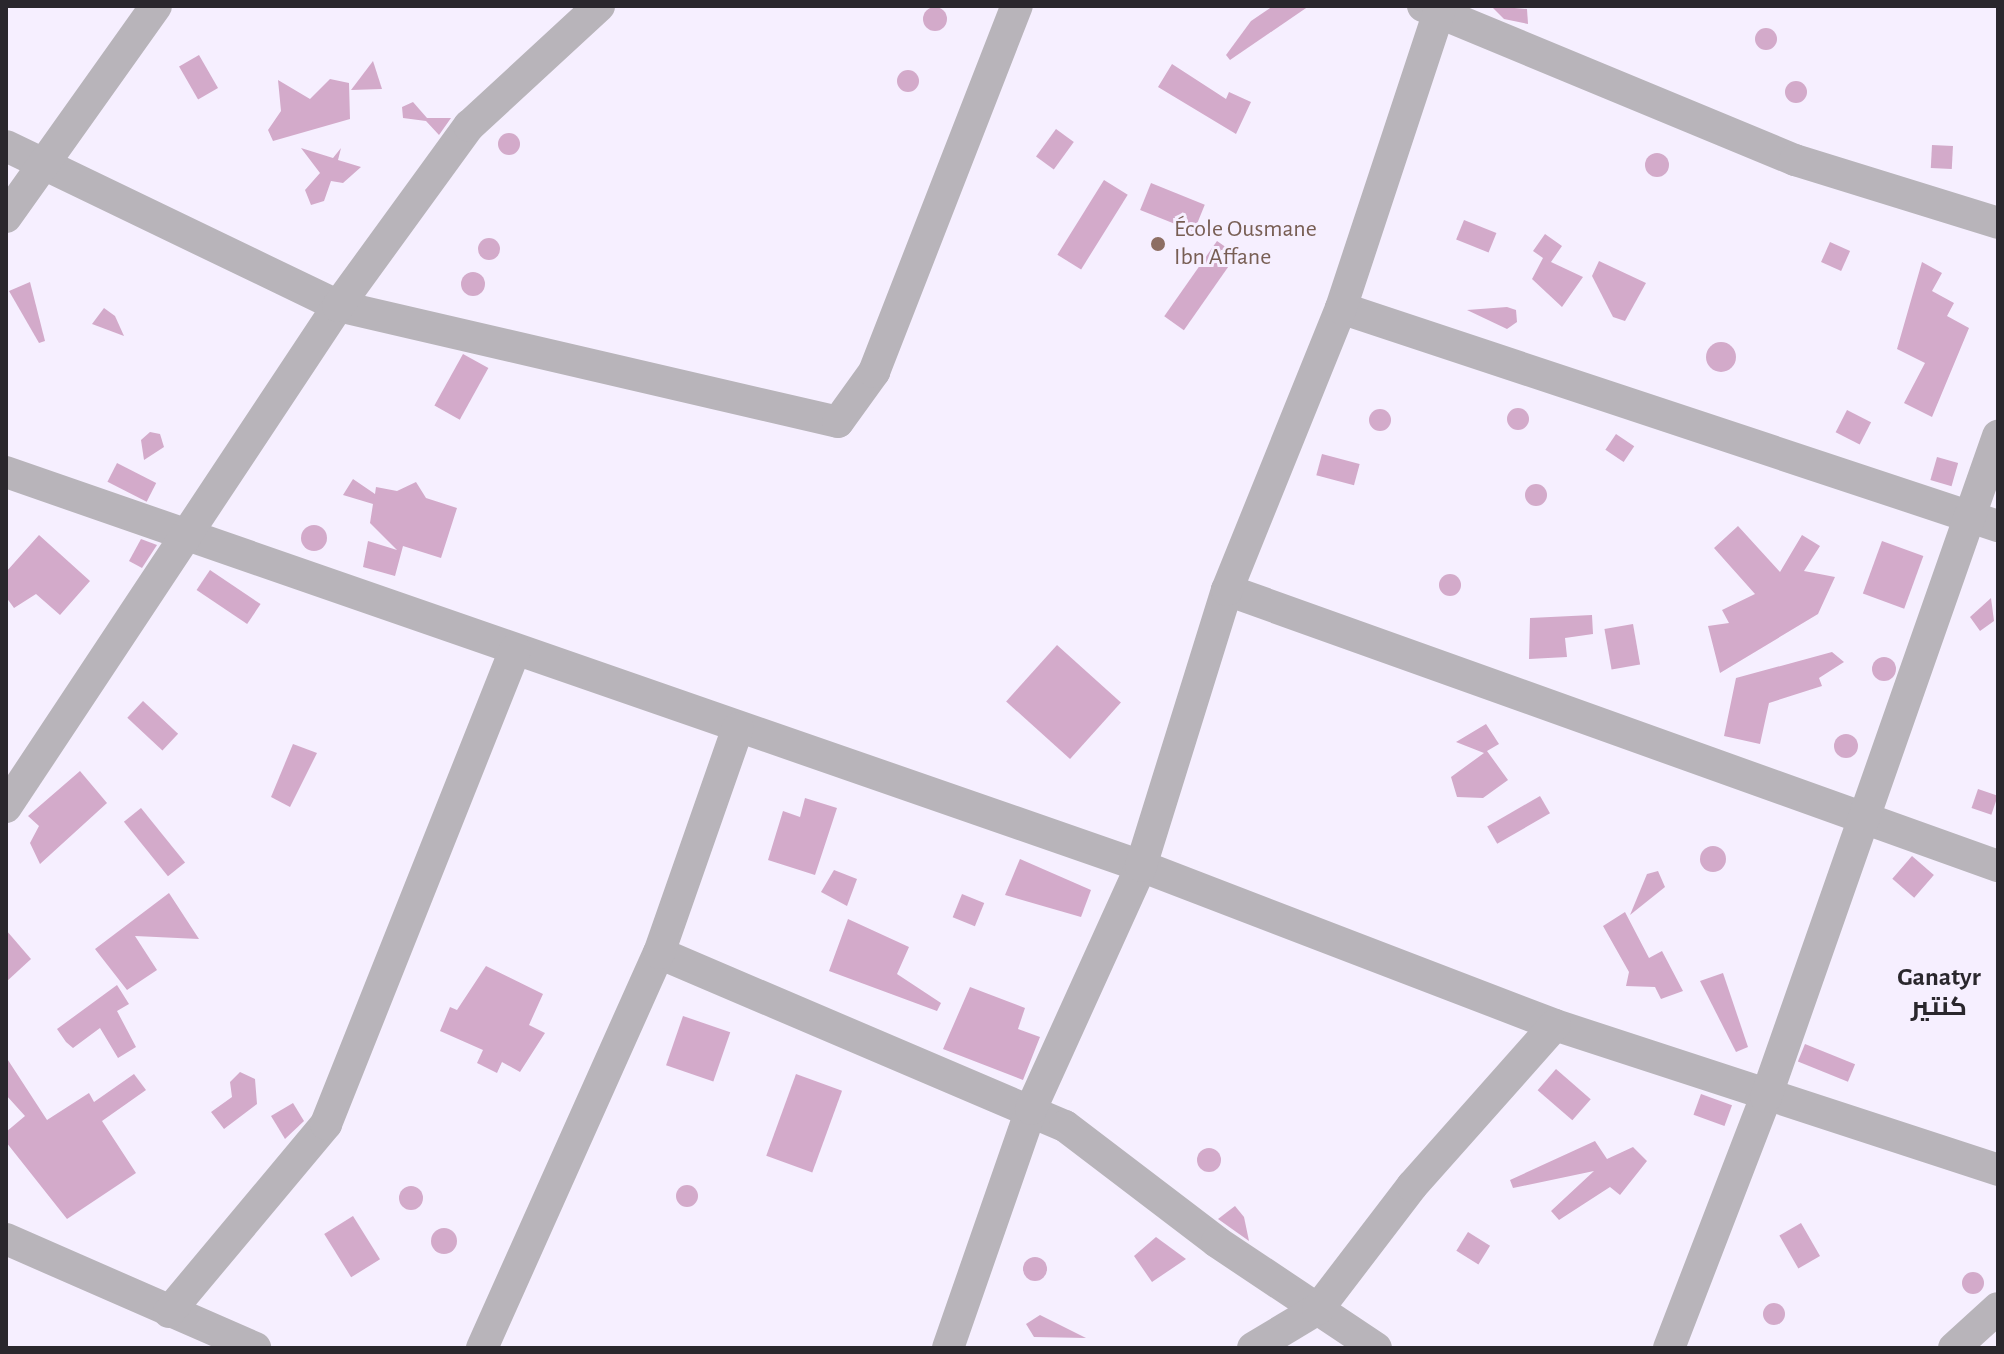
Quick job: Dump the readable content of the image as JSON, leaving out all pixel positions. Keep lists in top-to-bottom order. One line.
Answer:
{"districts":["Ganatyr كنتير"],"places":["École Ousmane Ibn Affane"]}
